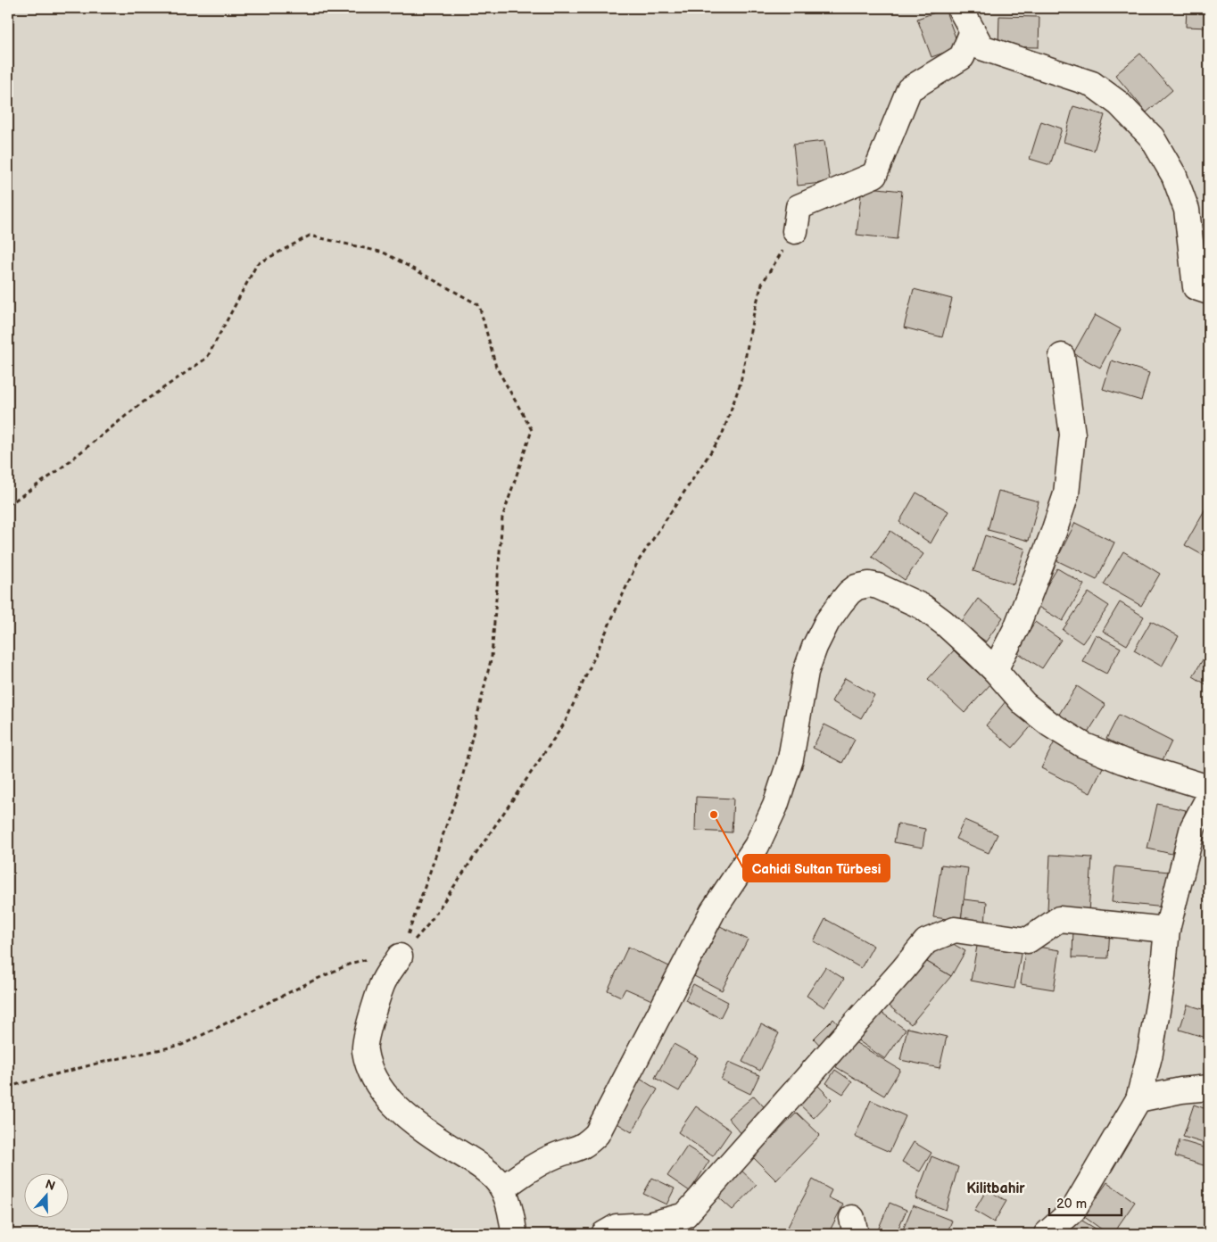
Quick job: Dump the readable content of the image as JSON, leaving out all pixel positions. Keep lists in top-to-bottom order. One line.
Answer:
{"districts":["Kilitbahir"],"places":["Cahidi Sultan Türbesi"],"scale_bar":"20 m","north":"top"}
